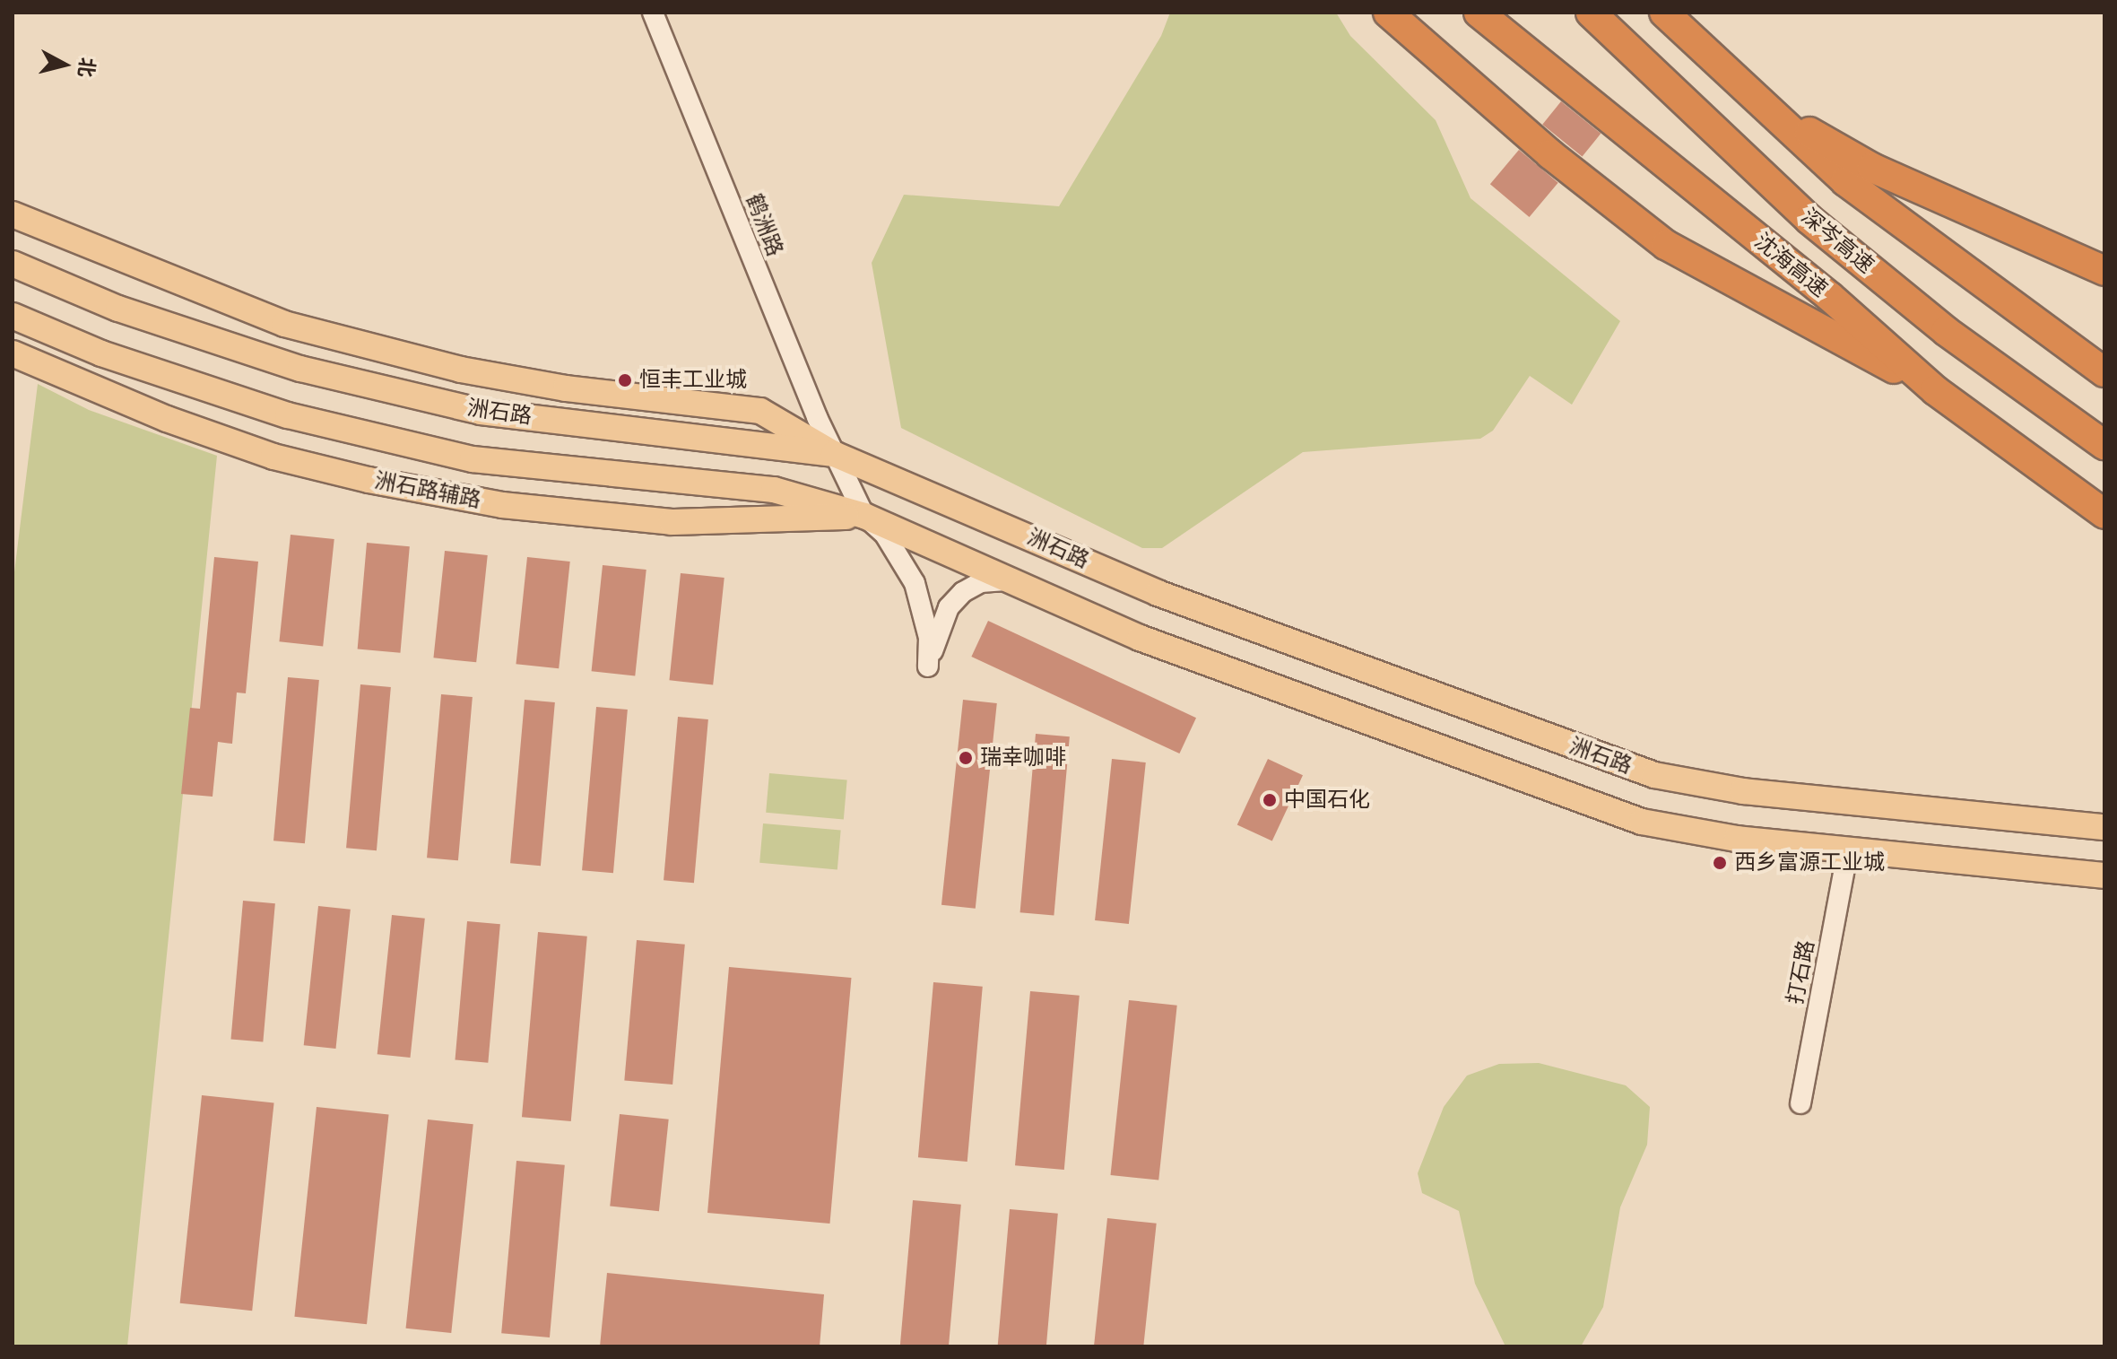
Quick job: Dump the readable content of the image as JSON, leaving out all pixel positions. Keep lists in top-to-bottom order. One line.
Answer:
{"streets":{"highway":["深岑高速","沈海高速"],"main road":["洲石路","洲石路辅路"],"street":["鹤洲路","打石路"]},"crossings":[["鹤洲路","洲石路"],["鹤洲路","洲石路辅路"]],"places":["恒丰工业城","瑞幸咖啡","中国石化","西乡富源工业城"],"north":"right"}
